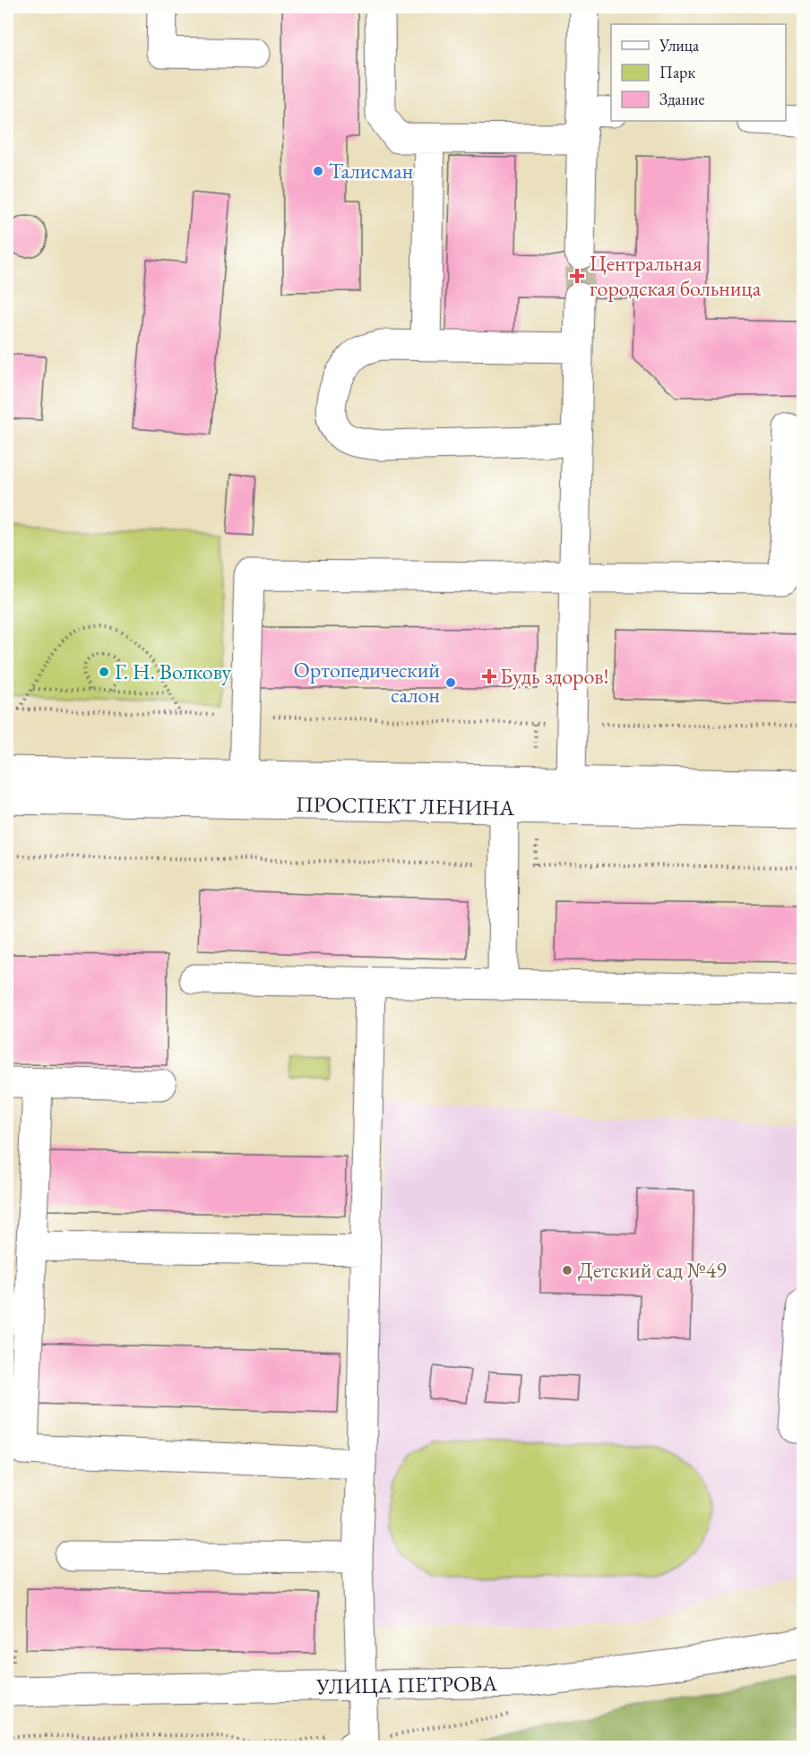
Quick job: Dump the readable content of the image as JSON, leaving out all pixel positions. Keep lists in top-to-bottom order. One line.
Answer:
{"streets":{"main road":["ПРОСПЕКТ ЛЕНИНА","УЛИЦА ПЕТРОВА"]},"places":{"other":["Талисман","Г. Н. Волкову","Ортопедический салон","Детский сад №49"],"health":["Центральная городская больница","Будь здоров!"]},"legend":["Улица","Парк","Здание"]}
